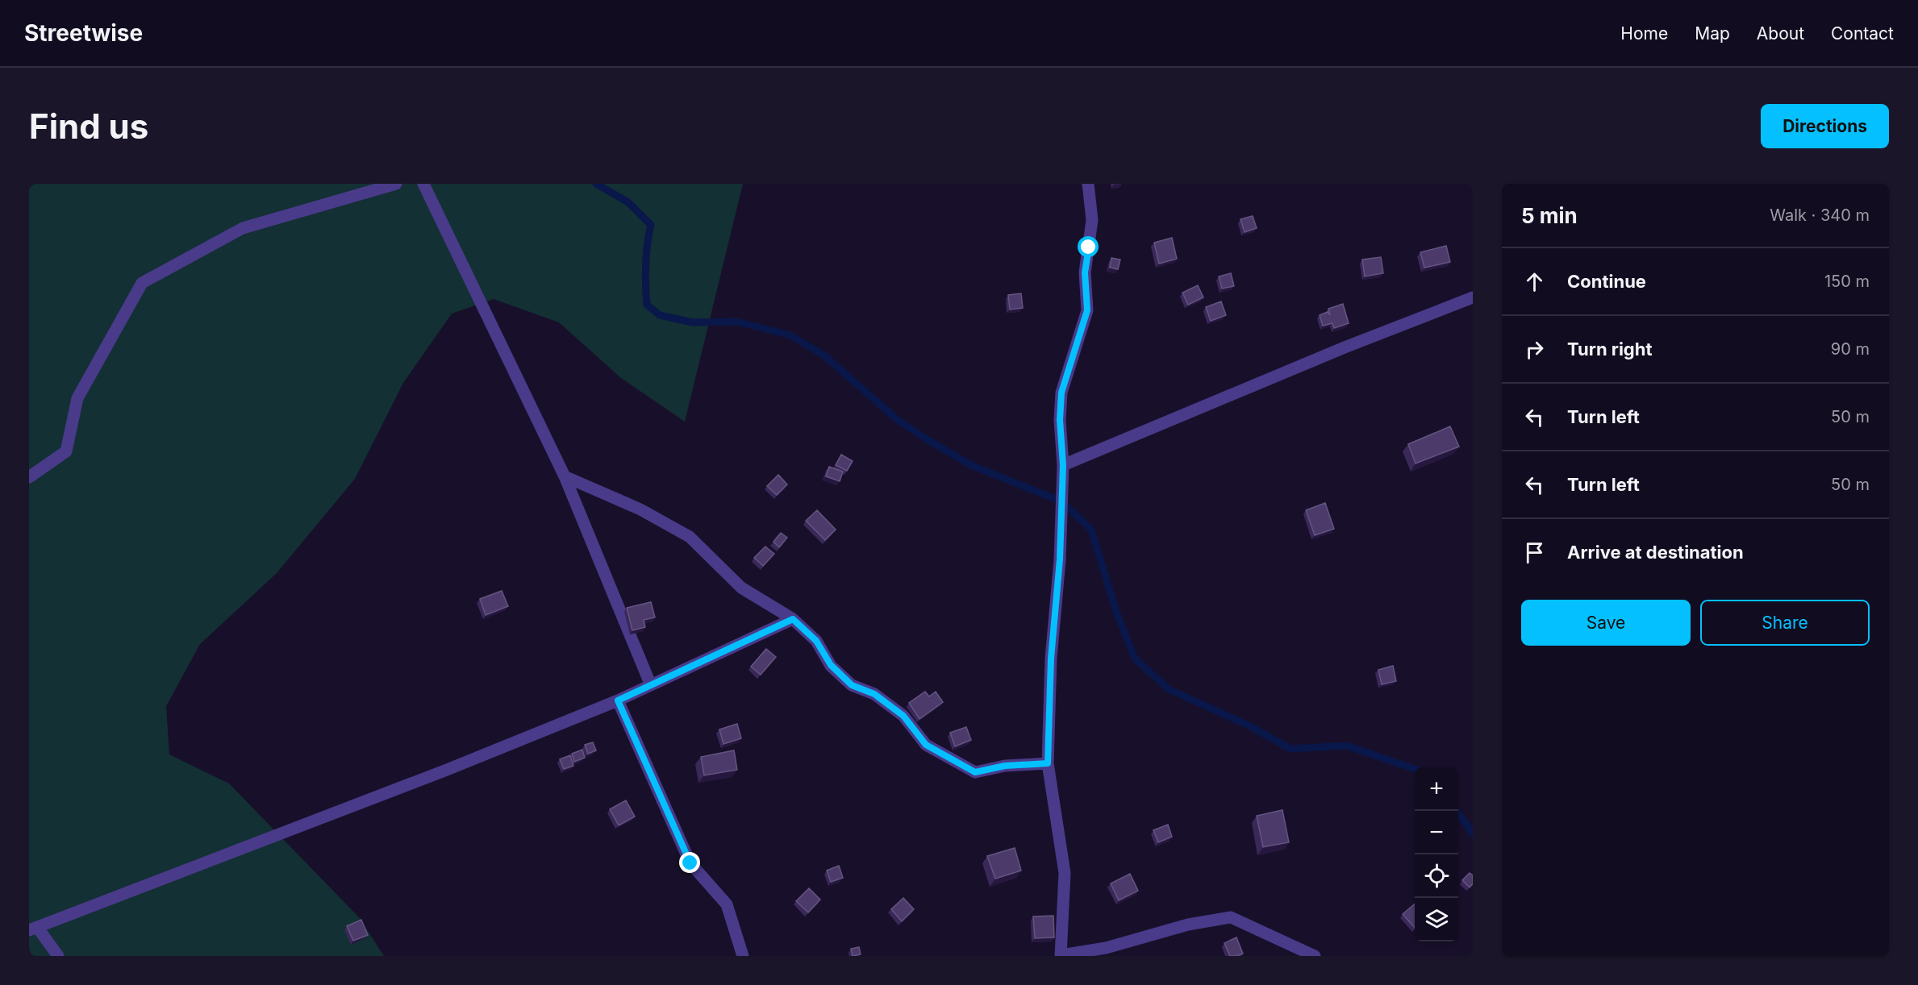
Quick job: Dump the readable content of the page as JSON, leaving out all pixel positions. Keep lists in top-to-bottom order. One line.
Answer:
{"page":{"header":"Streetwise","nav":["Home","Map","About","Contact"],"buttons":["Directions",["Save","Share"]],"title":"Find us","heading":["5 min","Walk · 340 m"],"list":[["Continue","150 m"],["Turn right","90 m"],["Turn left","50 m"],["Turn left","50 m"],"Arrive at destination"],"map_buttons":["+","−"]}}
